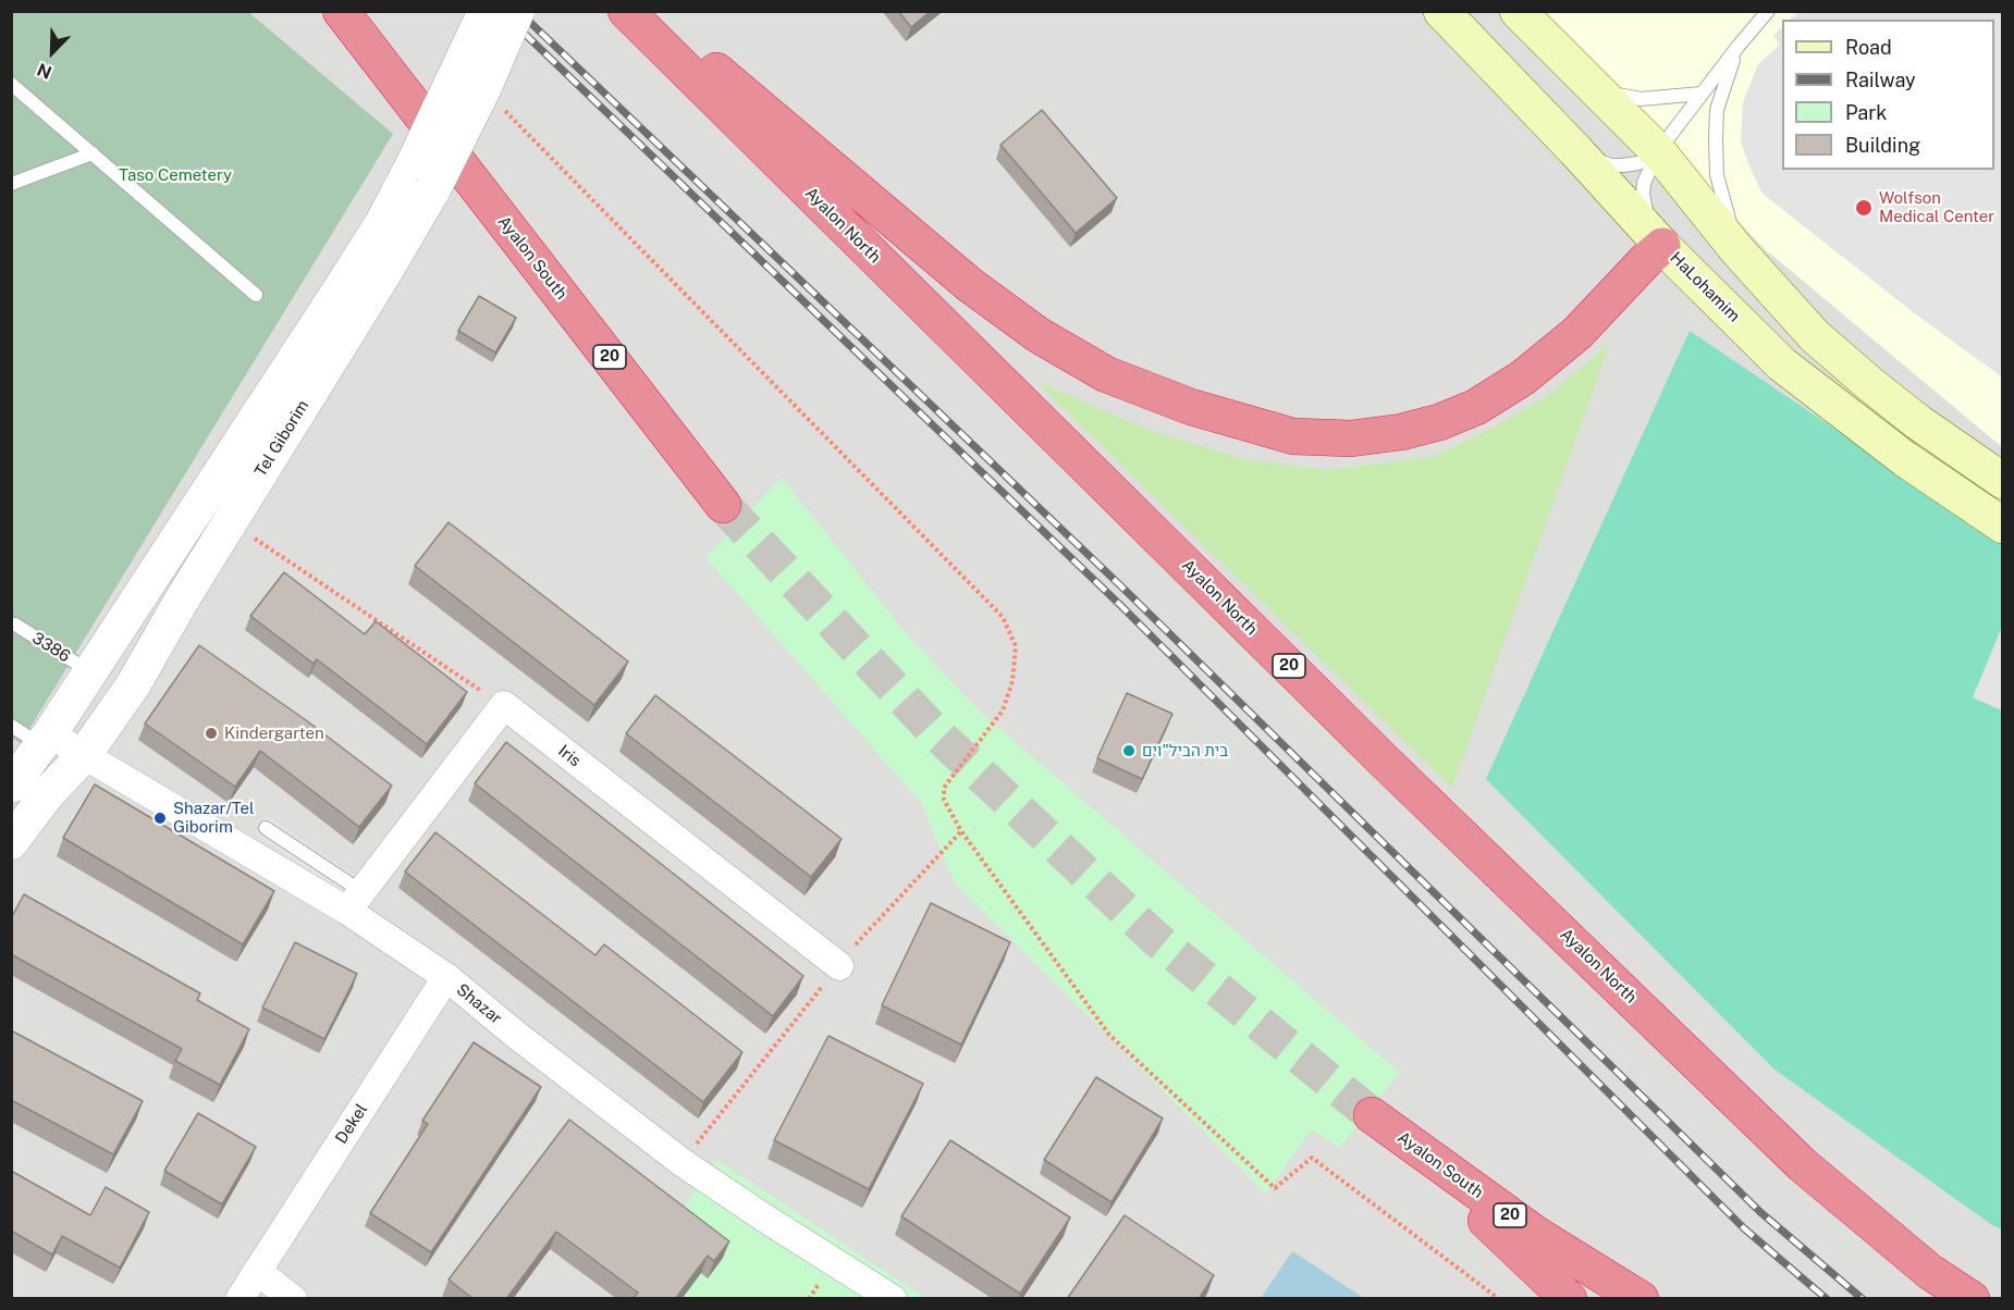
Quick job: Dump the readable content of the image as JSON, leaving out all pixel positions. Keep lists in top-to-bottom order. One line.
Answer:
{"streets":{"highway":["Ayalon North","Ayalon South","20"],"main road":["HaLohamim"],"street":["Tel Giborim","Iris","Shazar","Dekel"],"lane":["3386"]},"crossings":[["Tel Giborim","3386"],["Tel Giborim","Shazar"],["Shazar","Dekel"]],"parks":["Taso Cemetery"],"places":["Wolfson Medical Center","Kindergarten","בית הביל\"וים","Shazar/Tel Giborim"],"legend":["Road","Railway","Park","Building"],"north":"bottom left"}
